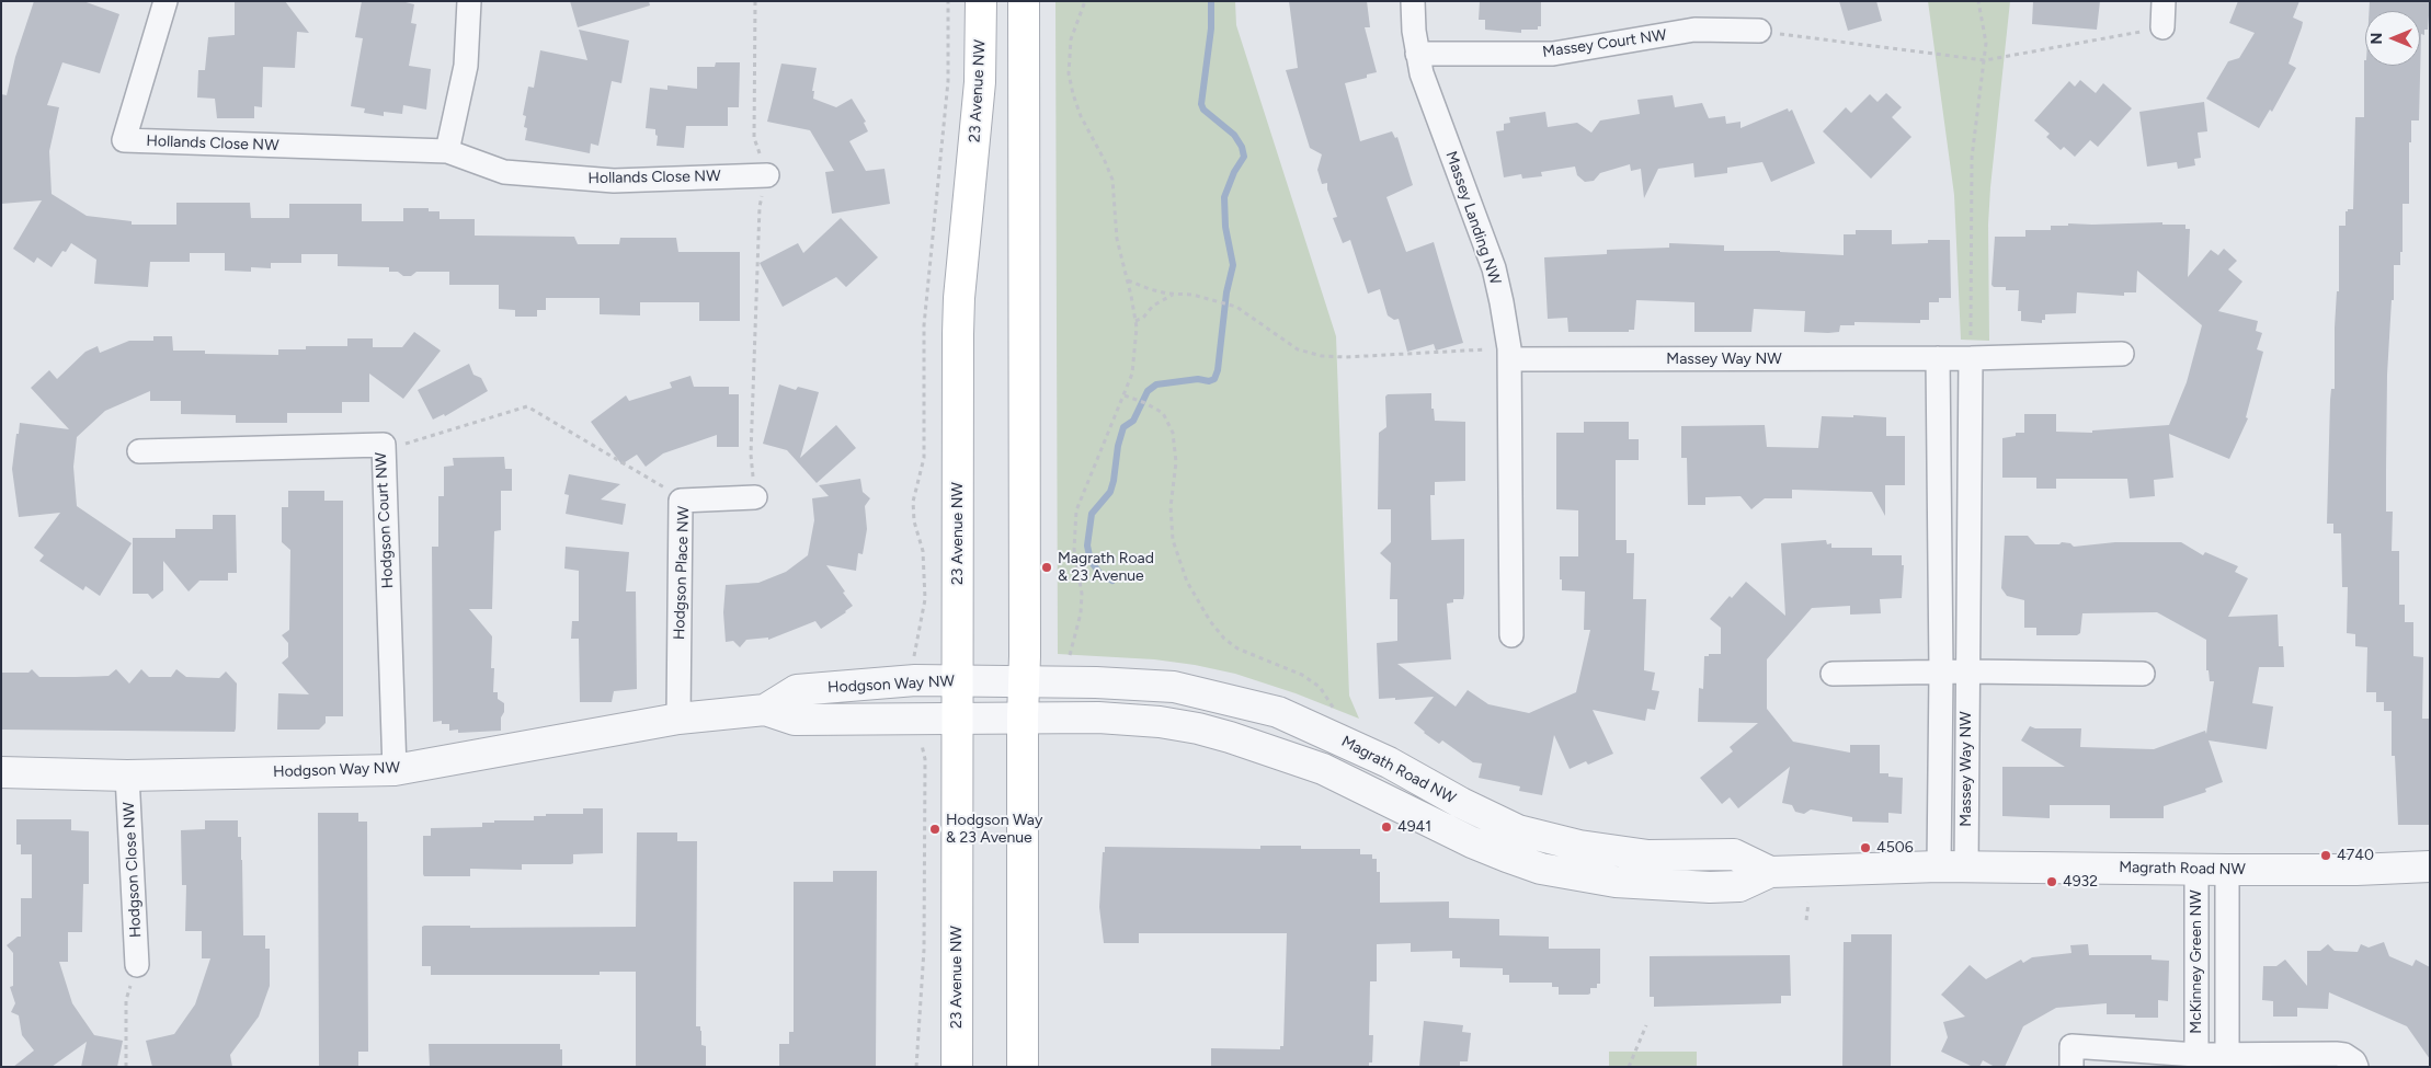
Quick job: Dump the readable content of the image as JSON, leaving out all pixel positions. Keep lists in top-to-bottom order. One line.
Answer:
{"streets":{"main road":["23 Avenue NW"],"street":["Massey Court NW","Hollands Close NW","Massey Landing NW","Massey Way NW","Hodgson Court NW","Hodgson Place NW","Hodgson Way NW","Magrath Road NW","Hodgson Close NW","McKinney Green NW"]},"crossings":[["Massey Court NW","Massey Landing NW"],["23 Avenue NW","Hodgson Way NW"],["Massey Landing NW","Massey Way NW"],["Massey Way NW","Magrath Road NW"],["Hodgson Court NW","Hodgson Way NW"],["Hodgson Place NW","Hodgson Way NW"],["Hodgson Way NW","Magrath Road NW"],["Hodgson Way NW","Hodgson Close NW"],["Magrath Road NW","McKinney Green NW"]],"places":["Magrath Road & 23 Avenue","4941","Hodgson Way & 23 Avenue","4506","4740","4932"],"north":"left"}
